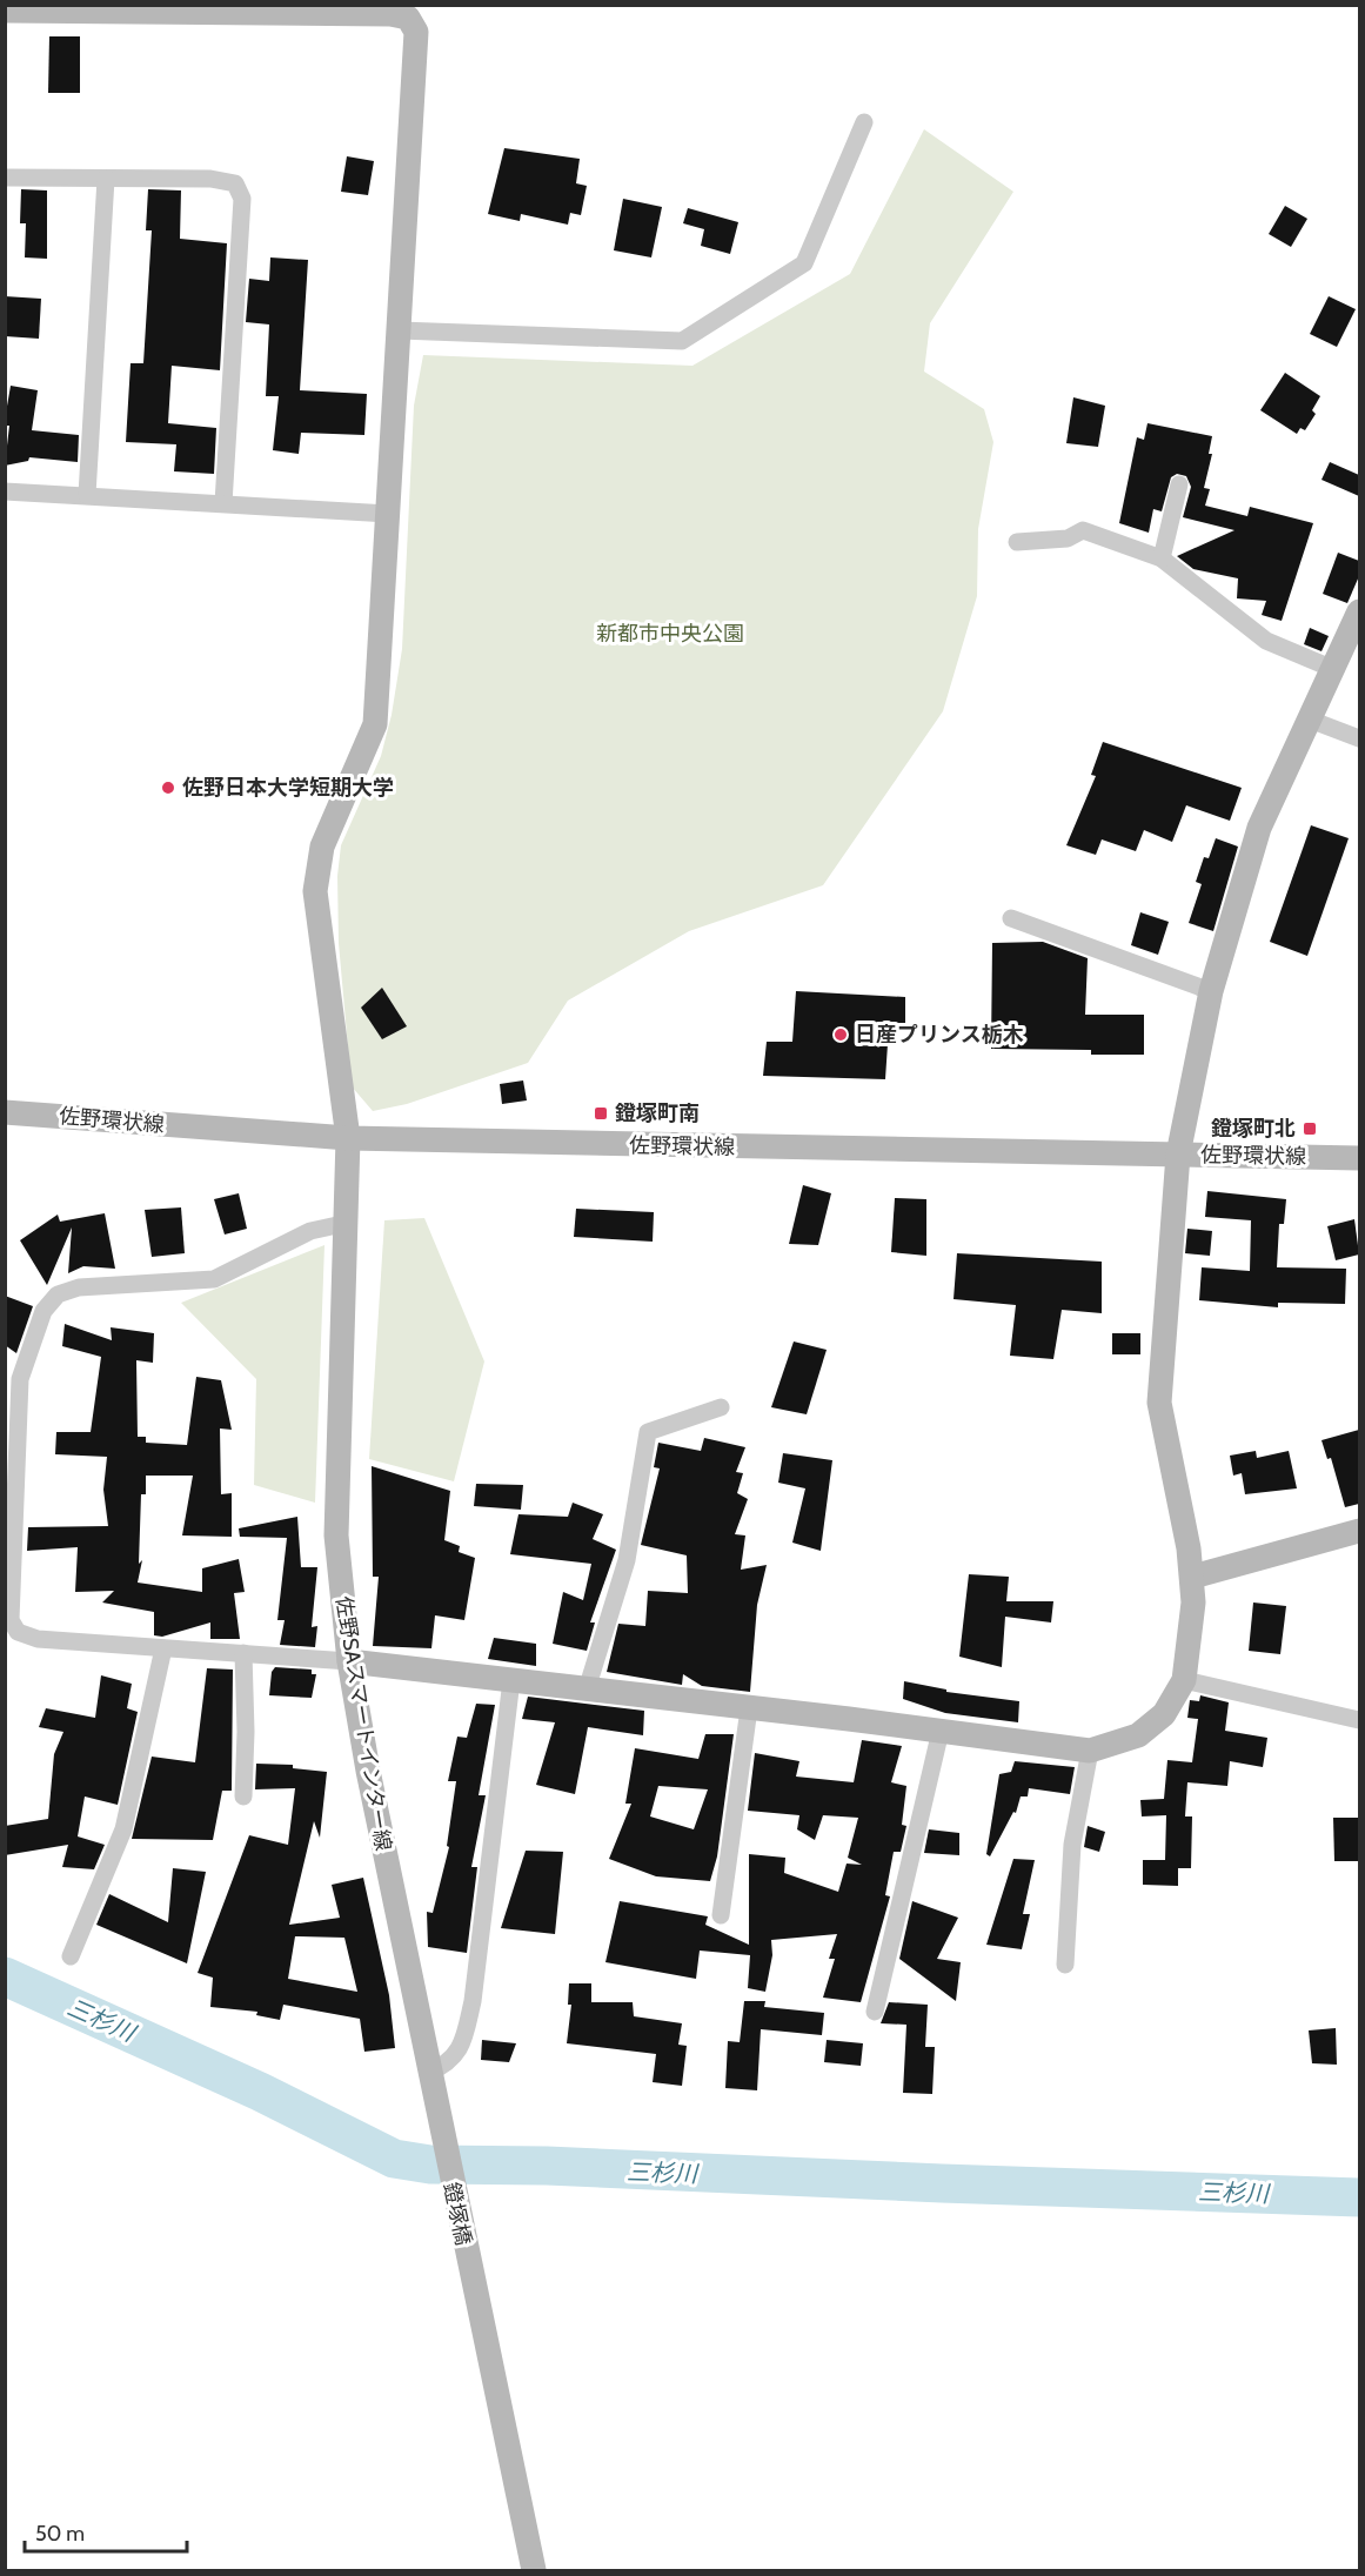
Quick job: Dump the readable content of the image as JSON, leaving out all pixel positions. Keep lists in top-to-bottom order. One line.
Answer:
{"streets":{"street":["佐野環状線","佐野SAスマートインター線","鐙塚橋"]},"crossings":[["佐野環状線","佐野SAスマートインター線"],["佐野SAスマートインター線","鐙塚橋"]],"water":["三杉川"],"parks":["新都市中央公園"],"places":{"other":["佐野日本大学短期大学","日産プリンス栃木"],"transit":["鐙塚町南","鐙塚町北"]},"scale_bar":"50 m"}
